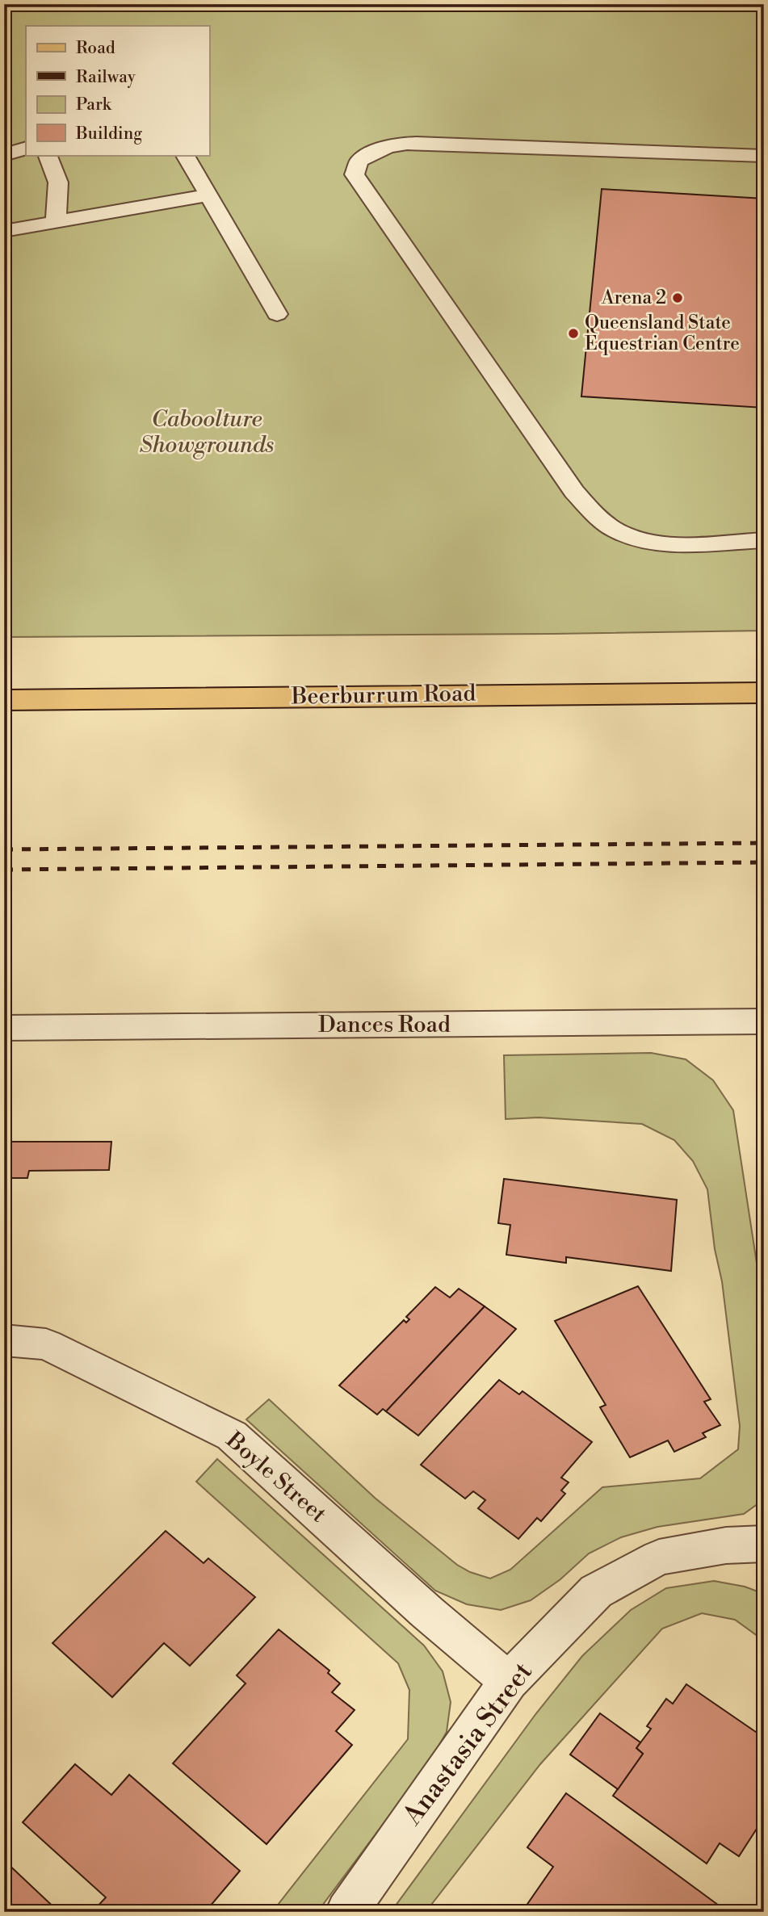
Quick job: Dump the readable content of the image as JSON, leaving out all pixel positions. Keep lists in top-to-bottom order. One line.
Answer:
{"streets":{"main road":["Beerburrum Road"],"street":["Dances Road","Boyle Street","Anastasia Street"]},"crossings":[["Boyle Street","Anastasia Street"]],"parks":["Caboolture Showgrounds"],"places":["Arena 2","Queensland State Equestrian Centre"],"legend":["Road","Railway","Park","Building"]}
